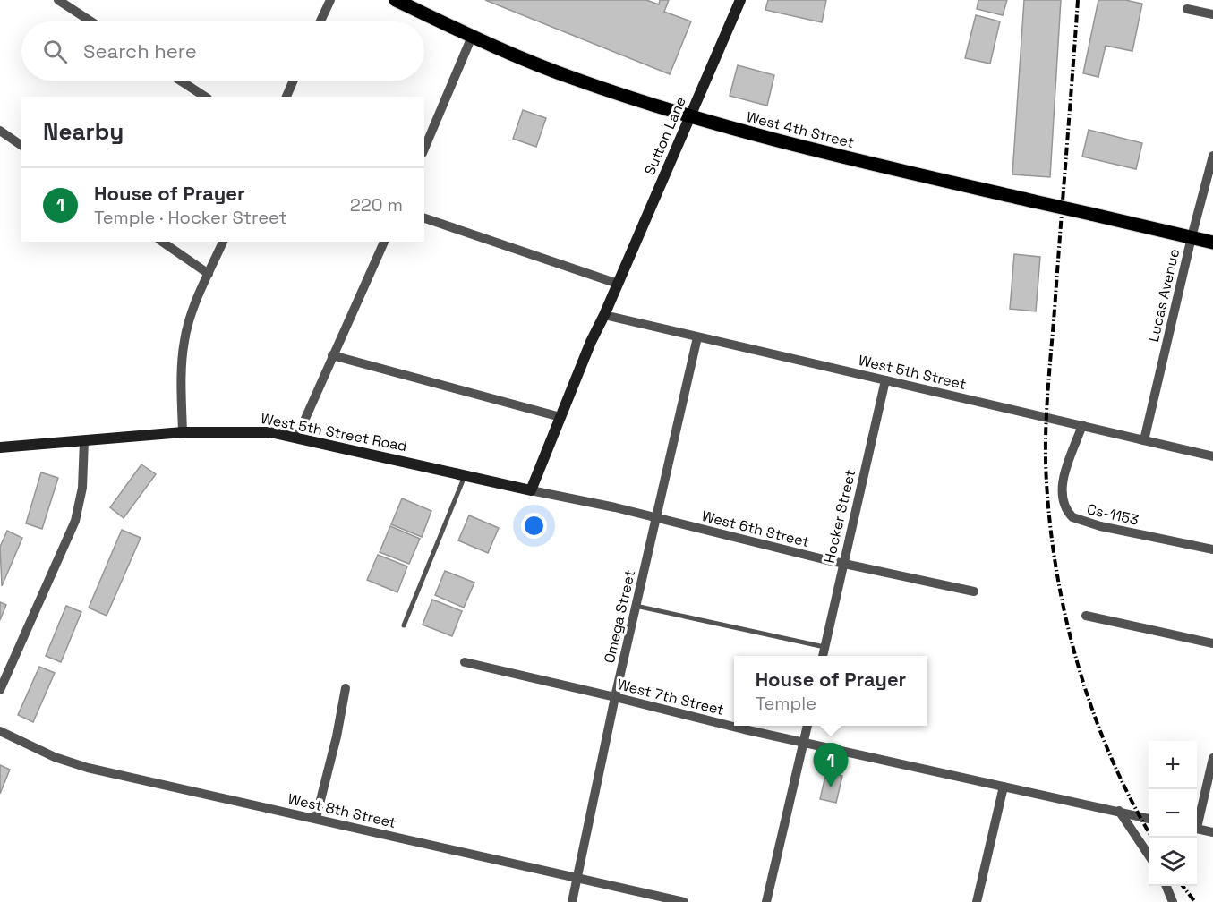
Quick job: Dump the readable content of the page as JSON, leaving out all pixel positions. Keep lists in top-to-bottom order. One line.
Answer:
{"streets":{"main road":["West 4th Street"],"street":["Sutton Lane","Lucas Avenue","West 5th Street","West 5th Street Road","Cs-1153","Hocker Street","West 6th Street","Omega Street","West 7th Street","West 8th Street"]},"crossings":[["West 4th Street","Sutton Lane"],["West 4th Street","Lucas Avenue"],["Sutton Lane","West 5th Street"],["Lucas Avenue","West 5th Street"],["West 5th Street","Cs-1153"],["West 5th Street","Hocker Street"],["West 5th Street","Omega Street"],["West 5th Street Road","West 6th Street"],["Hocker Street","West 6th Street"],["West 6th Street","Omega Street"],["Omega Street","West 7th Street"],["Omega Street","West 8th Street"]],"page":{"search":"Search here","heading":"Nearby","list":[{"mark":"1","name":"House of Prayer","note":"Temple · Hocker Street","value":"220 m"}],"popup":["House of Prayer","Temple"],"map_buttons":["+","−"],"pins":"1"}}
